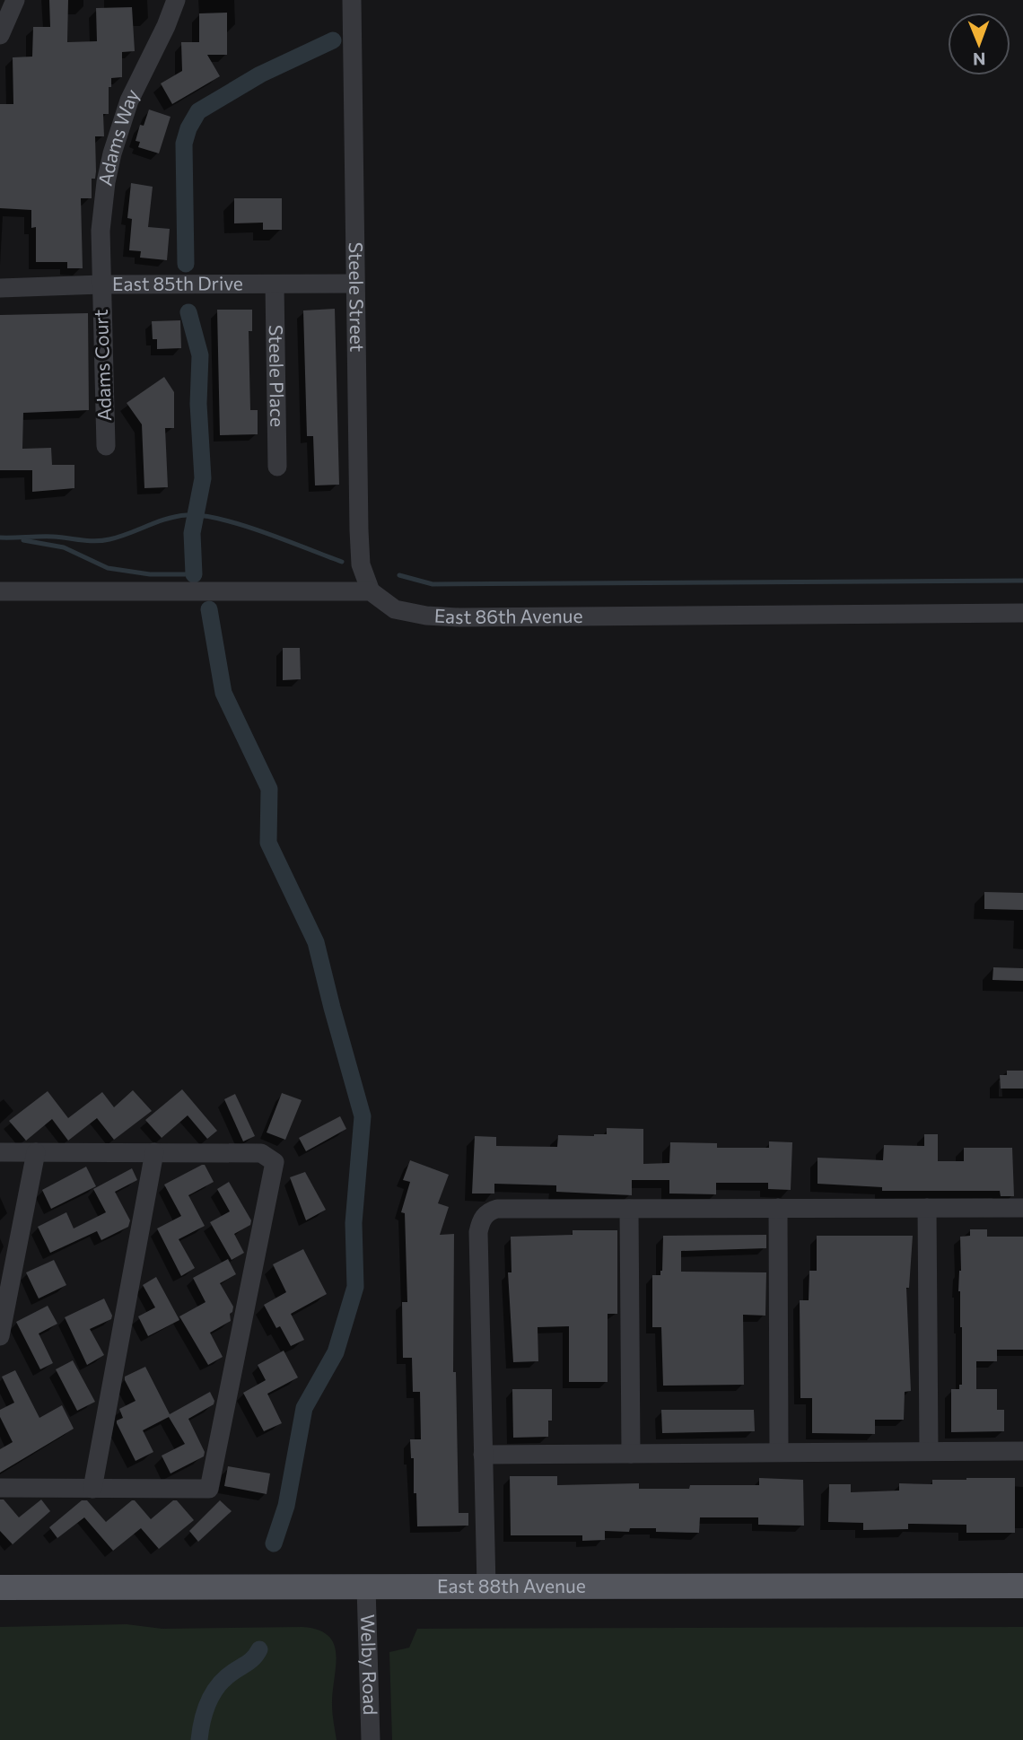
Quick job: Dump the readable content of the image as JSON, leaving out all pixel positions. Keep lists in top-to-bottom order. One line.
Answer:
{"streets":{"main road":["East 88th Avenue"],"street":["Adams Way","East 85th Drive","Steele Street","Adams Court","Steele Place","East 86th Avenue","Welby Road"]},"crossings":[["Adams Way","East 85th Drive"],["Adams Way","Adams Court"],["East 85th Drive","Steele Street"],["East 85th Drive","Adams Court"],["East 85th Drive","Steele Place"],["Steele Street","East 86th Avenue"],["East 88th Avenue","Welby Road"]],"north":"bottom"}
